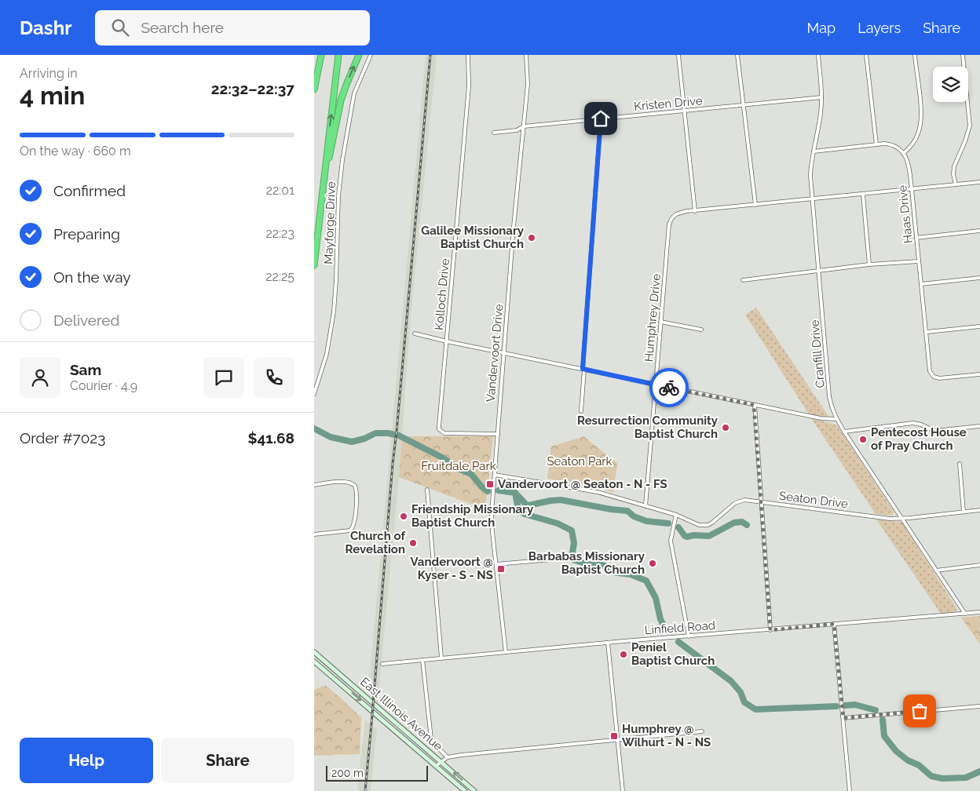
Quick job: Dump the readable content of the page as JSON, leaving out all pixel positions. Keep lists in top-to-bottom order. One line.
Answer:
{"streets":{"main road":["East Illinois Avenue"],"street":["Kristen Drive","Haas Drive","Mayforge Drive","Kolloch Drive","Humphrey Drive","Vandervoort Drive","Cranfill Drive","Seaton Drive","Linfield Road"]},"crossings":[["Kristen Drive","Vandervoort Drive"],["Kristen Drive","Cranfill Drive"],["Kolloch Drive","Vandervoort Drive"],["Humphrey Drive","Seaton Drive"],["Vandervoort Drive","Seaton Drive"],["Vandervoort Drive","Linfield Road"],["Cranfill Drive","Seaton Drive"],["Cranfill Drive","Linfield Road"]],"parks":["Seaton Park","Fruitdale Park"],"places":{"other":["Galilee Missionary Baptist Church","Resurrection Community Baptist Church","Pentecost House of Pray Church","Friendship Missionary Baptist Church","Church of Revelation","Barbabas Missionary Baptist Church","Peniel Baptist Church"],"transit":["Vandervoort @ Seaton - N - FS","Vandervoort @ Kyser - S - NS","Humphrey @ Wilhurt - N - NS"]},"scale_bar":"200 m","page":{"header":"Dashr","search":"Search here","nav":["Map","Layers","Share"],"heading":["4 min","Arriving in","22:32–22:37"],"panel":["Sam","Courier · 4.9","Order #7023","$41.68"],"bar":"On the way · 660 m","list":[["Confirmed","22:01"],["Preparing","22:23"],["On the way","22:25"],"Delivered"],"buttons":["Help","Share"],"scale":"200 m"}}
